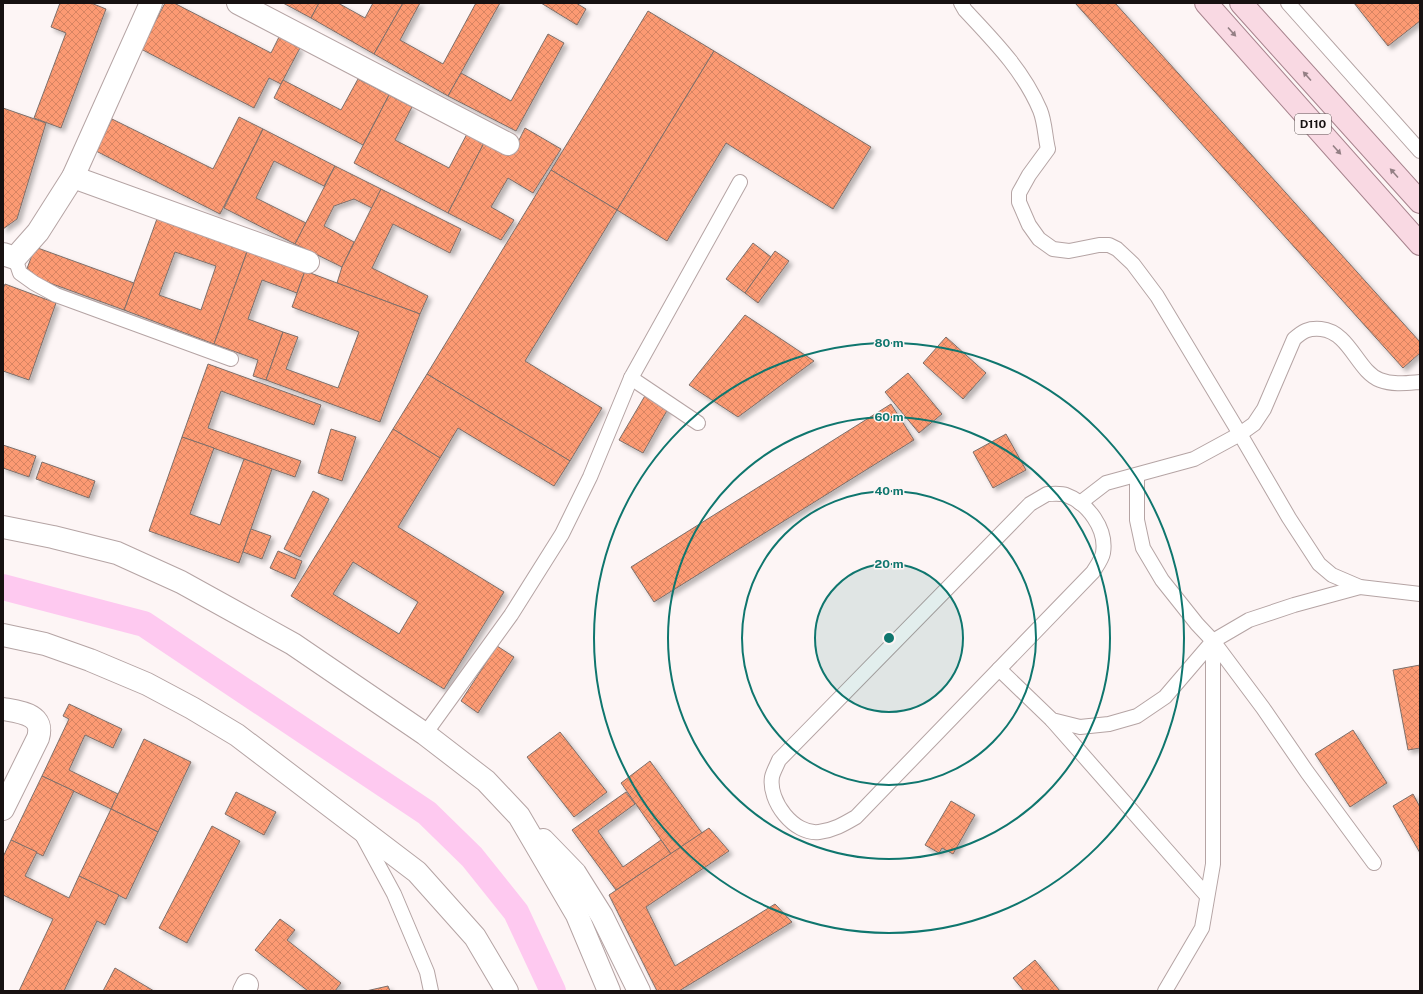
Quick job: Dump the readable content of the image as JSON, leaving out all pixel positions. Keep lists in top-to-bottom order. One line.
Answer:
{"streets":{"main road":["D110"]},"rings":["80 m","60 m","40 m","20 m"]}
